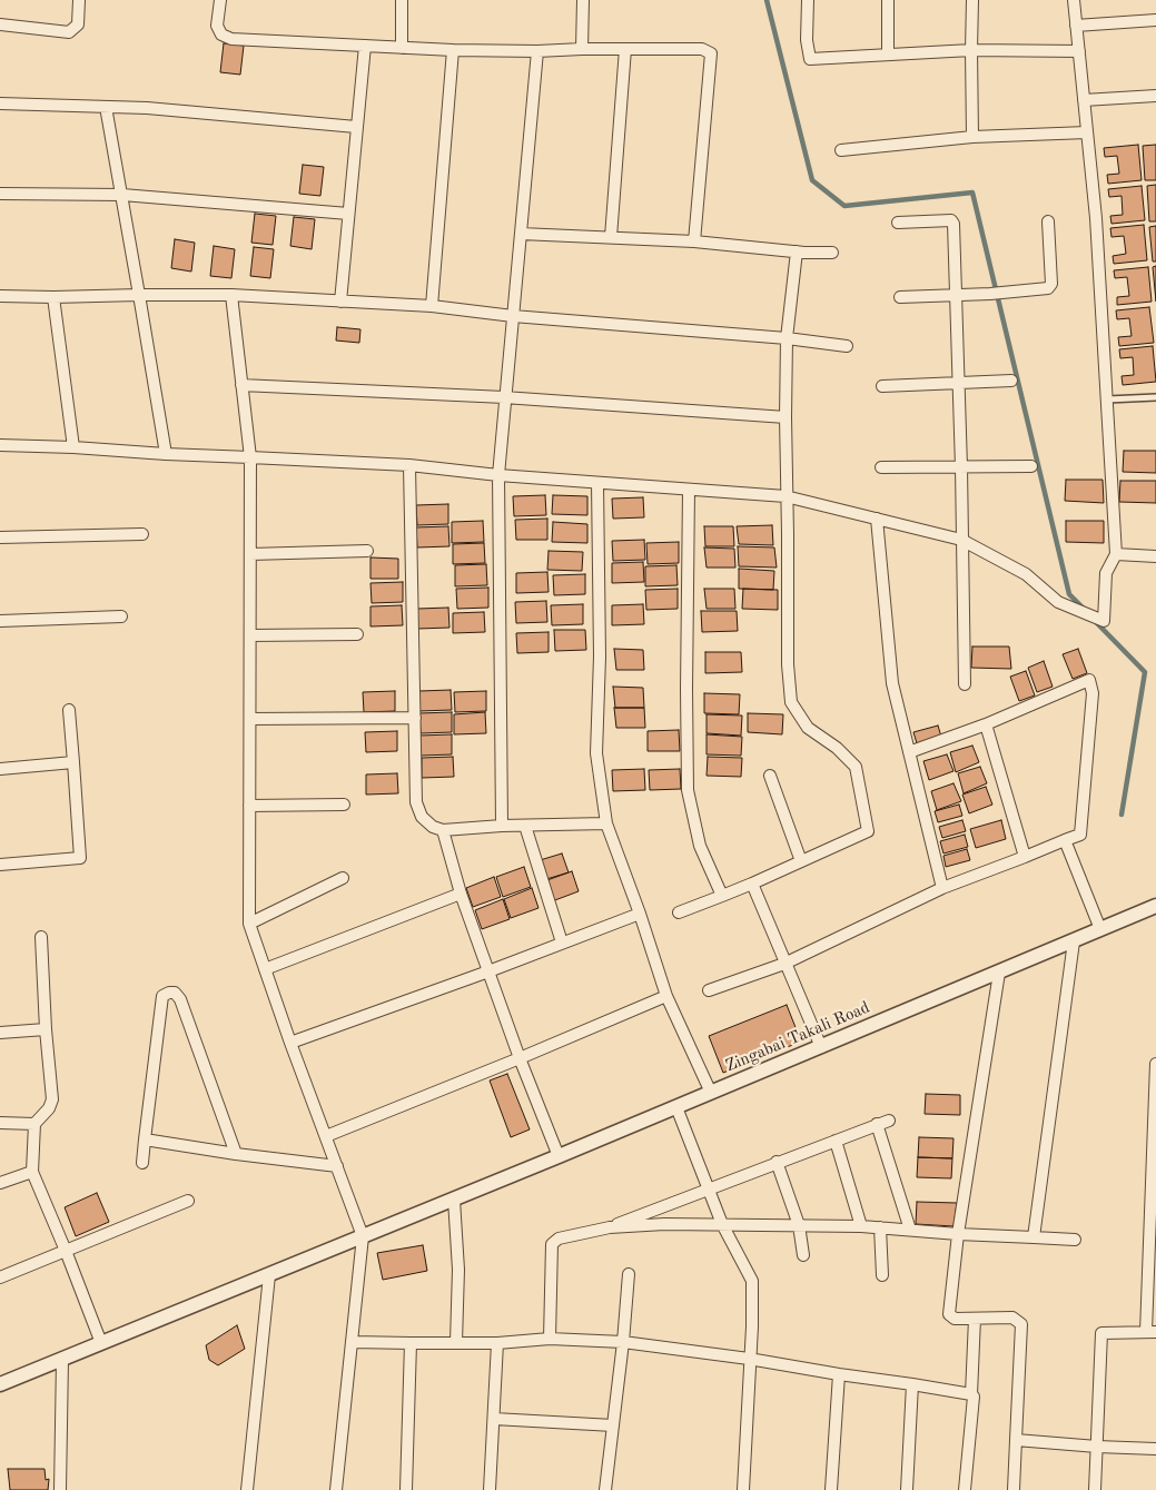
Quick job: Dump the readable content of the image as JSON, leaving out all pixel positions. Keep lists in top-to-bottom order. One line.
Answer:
{"streets":{"street":["Zingabai Takali Road"]}}
